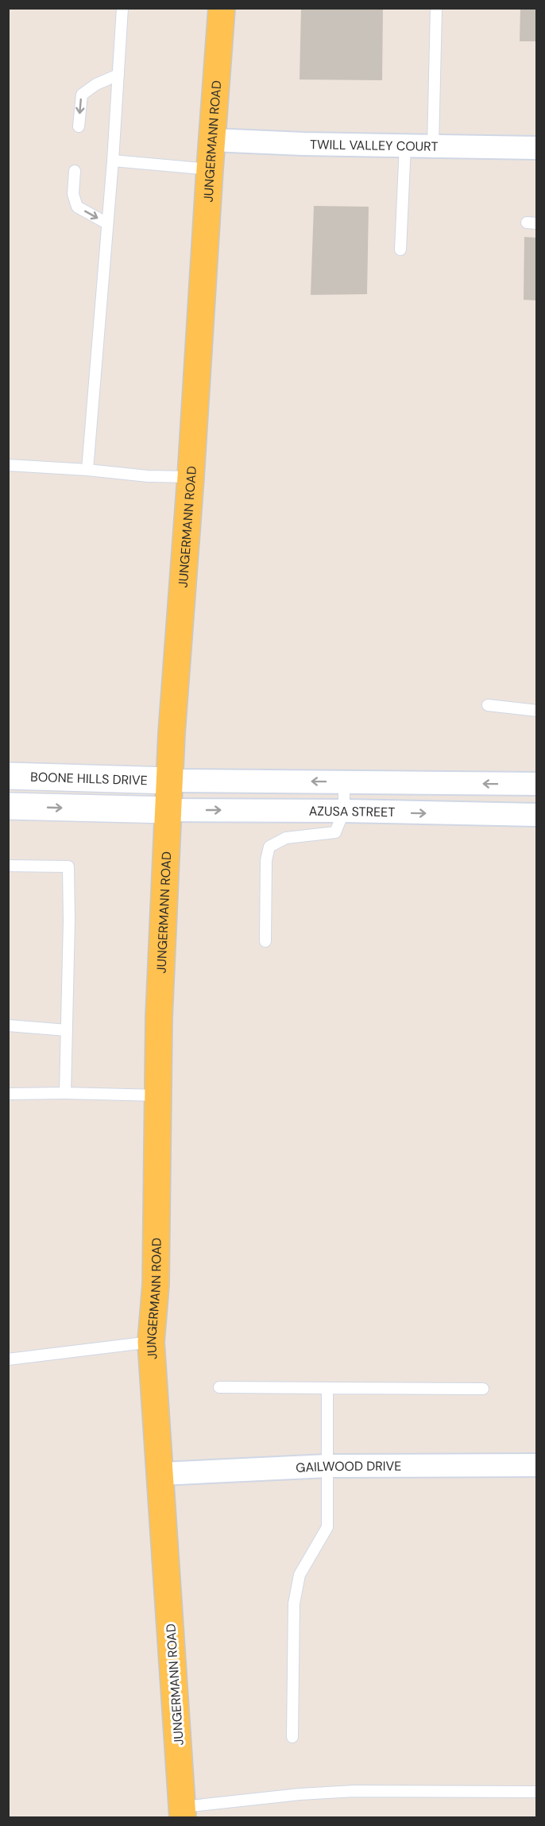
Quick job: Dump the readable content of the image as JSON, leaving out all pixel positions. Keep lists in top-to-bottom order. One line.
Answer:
{"streets":{"main road":["JUNGERMANN ROAD"],"street":["TWILL VALLEY COURT","BOONE HILLS DRIVE","AZUSA STREET","GAILWOOD DRIVE"]},"crossings":[["JUNGERMANN ROAD","TWILL VALLEY COURT"],["JUNGERMANN ROAD","BOONE HILLS DRIVE"],["JUNGERMANN ROAD","AZUSA STREET"],["JUNGERMANN ROAD","GAILWOOD DRIVE"]]}
